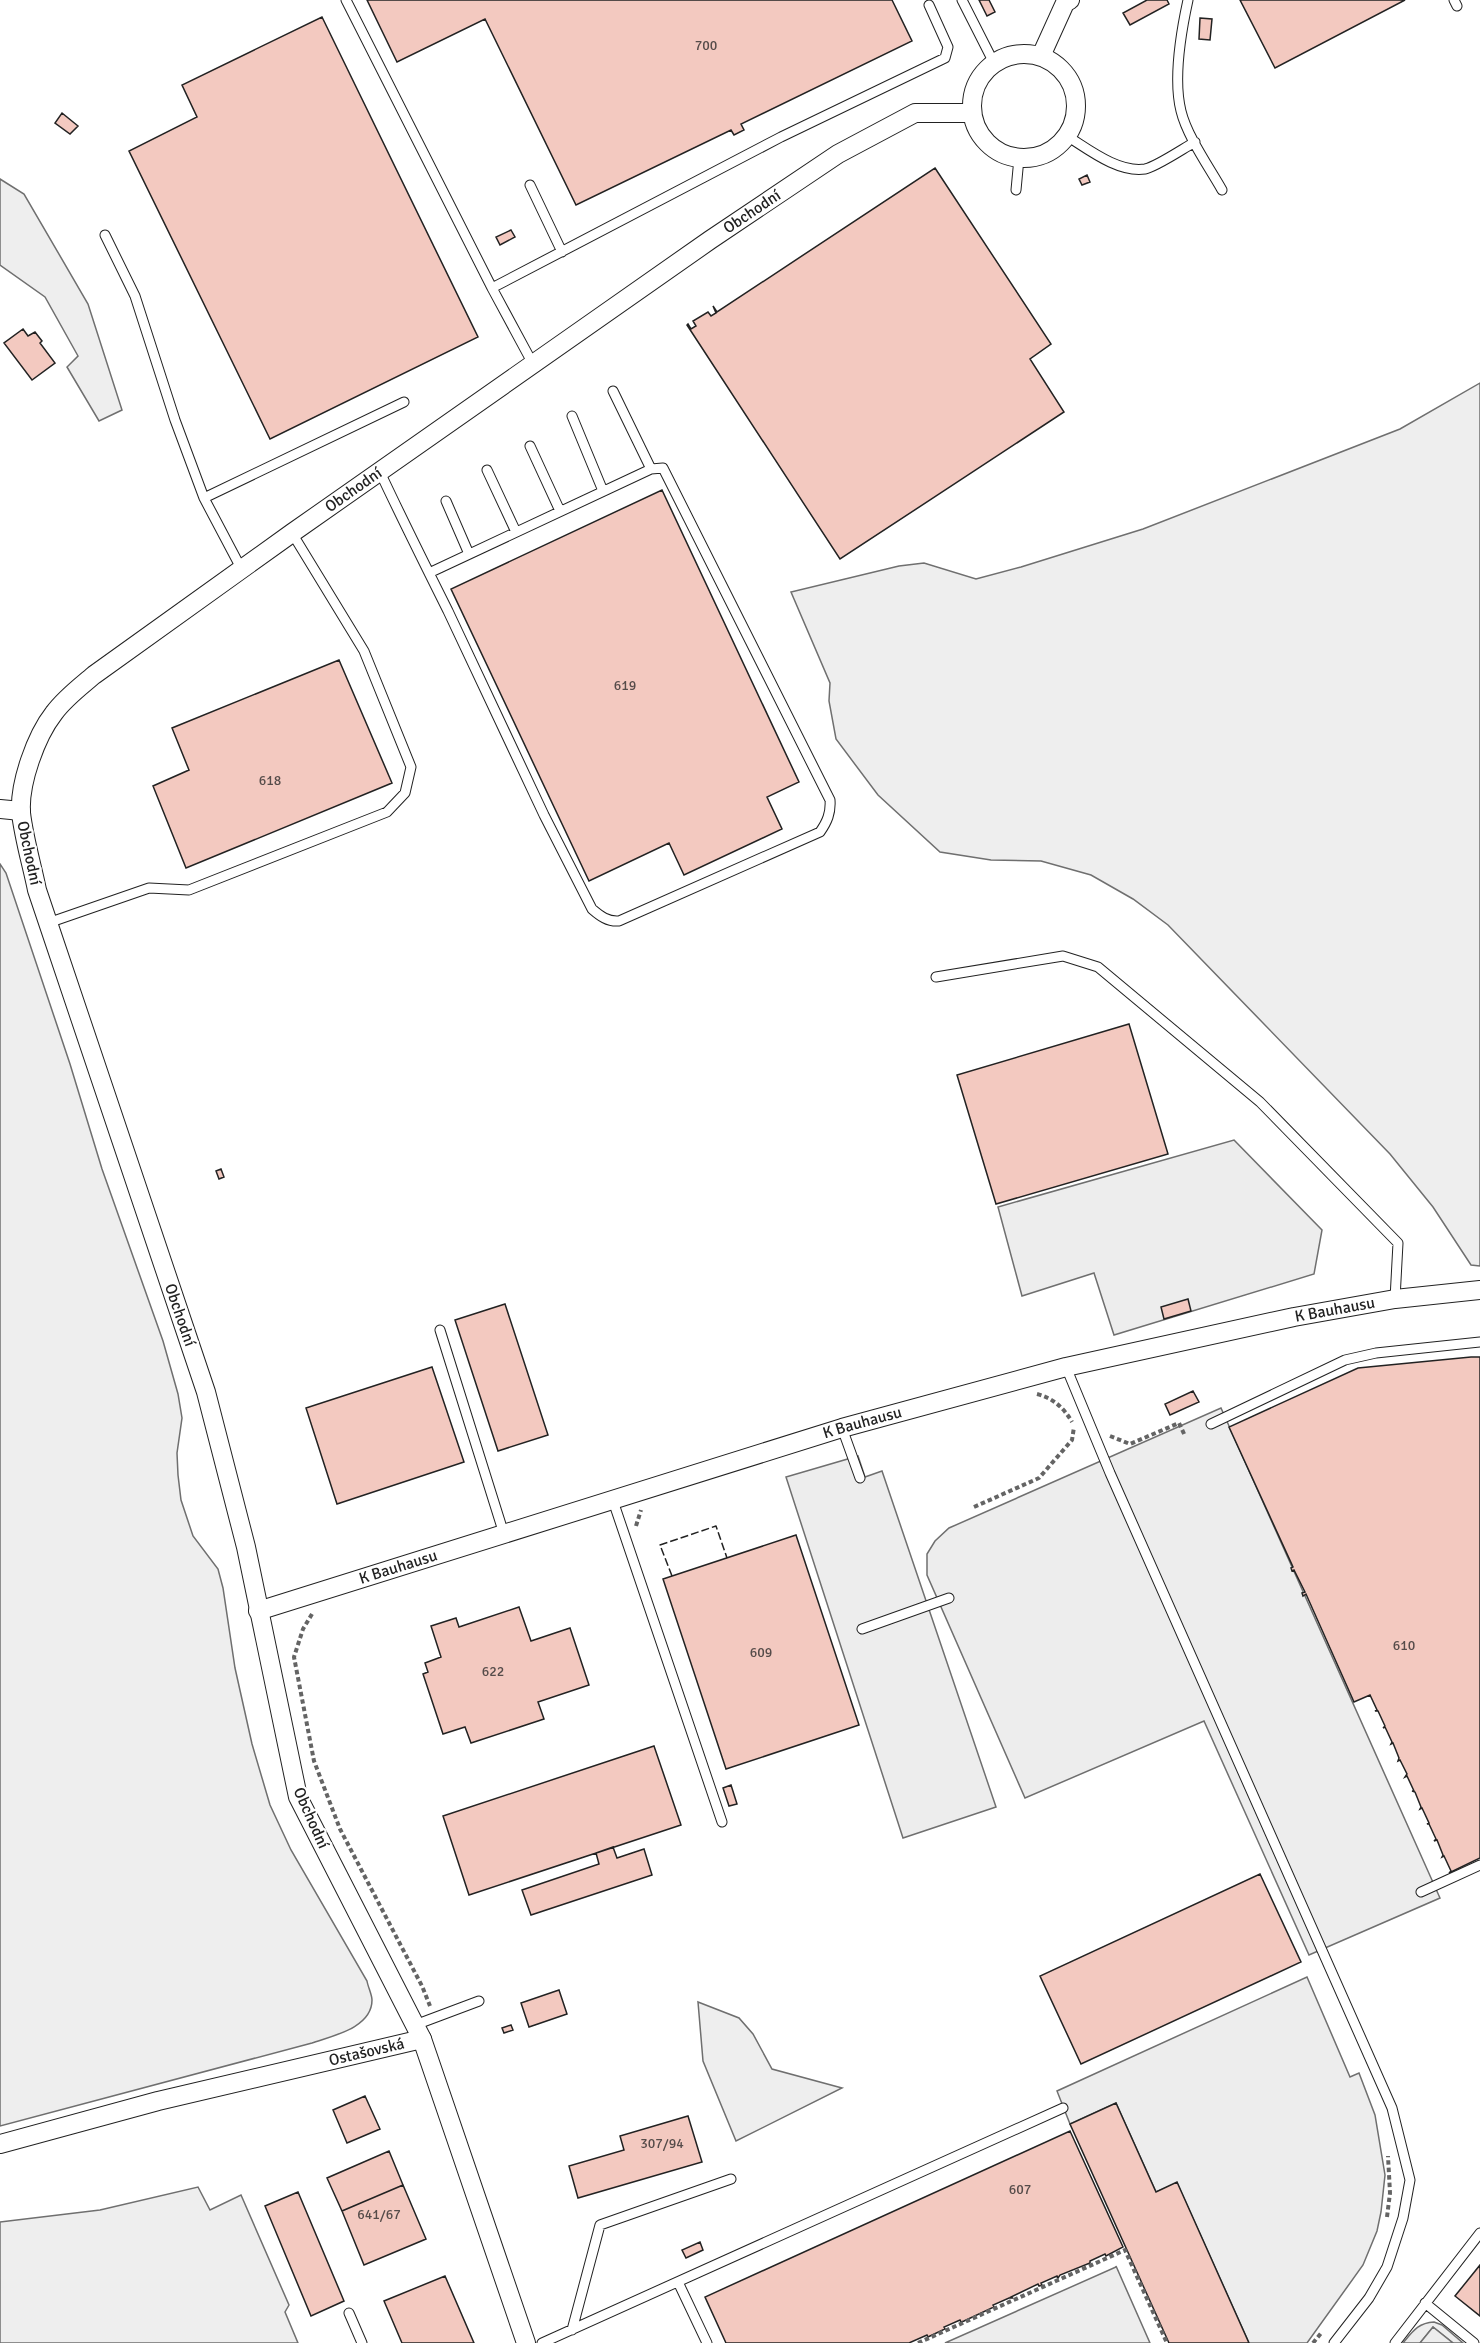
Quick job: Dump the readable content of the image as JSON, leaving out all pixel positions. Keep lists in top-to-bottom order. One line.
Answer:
{"streets":{"street":["Obchodní","K Bauhausu","Ostašovská"]},"crossings":[["Obchodní","K Bauhausu"],["Obchodní","Ostašovská"]],"house_numbers":["700","619","618","610","609","622","307/94","607","641/67"]}
